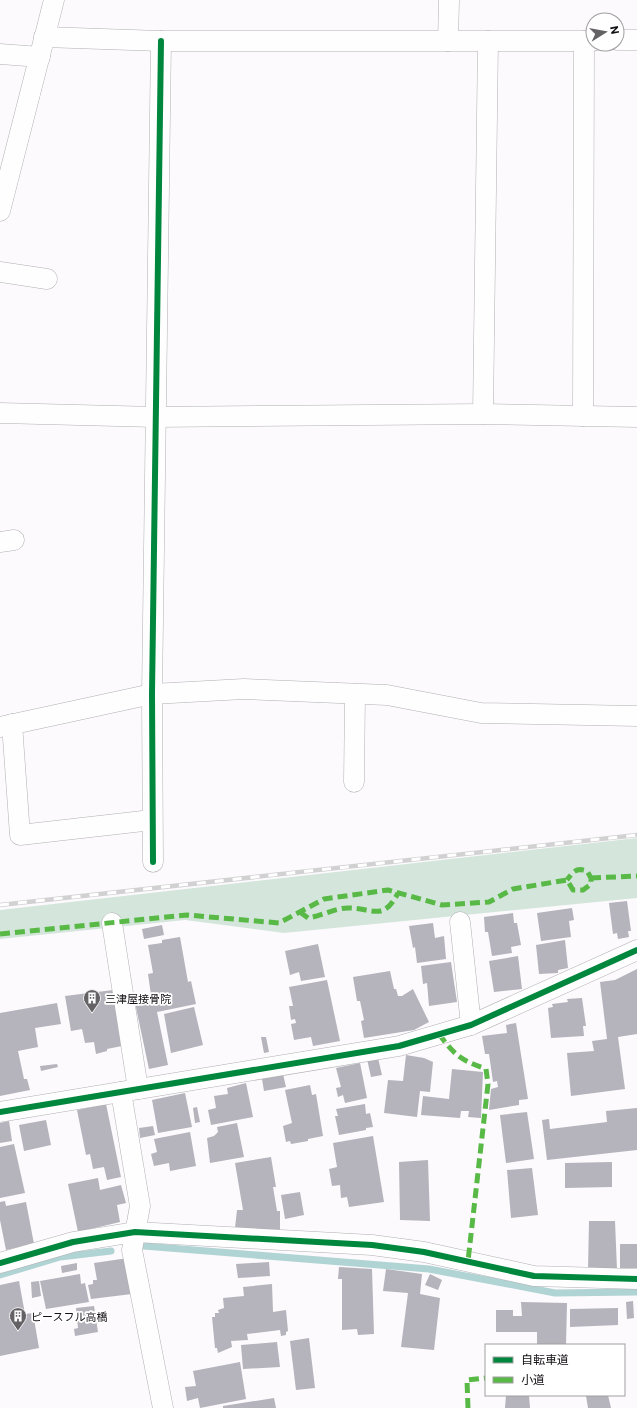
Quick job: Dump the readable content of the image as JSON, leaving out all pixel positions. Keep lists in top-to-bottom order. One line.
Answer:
{"places":{"building":["三津屋接骨院","ピースフル高橋"]},"legend":["自転車道","小道"],"north":"right"}
